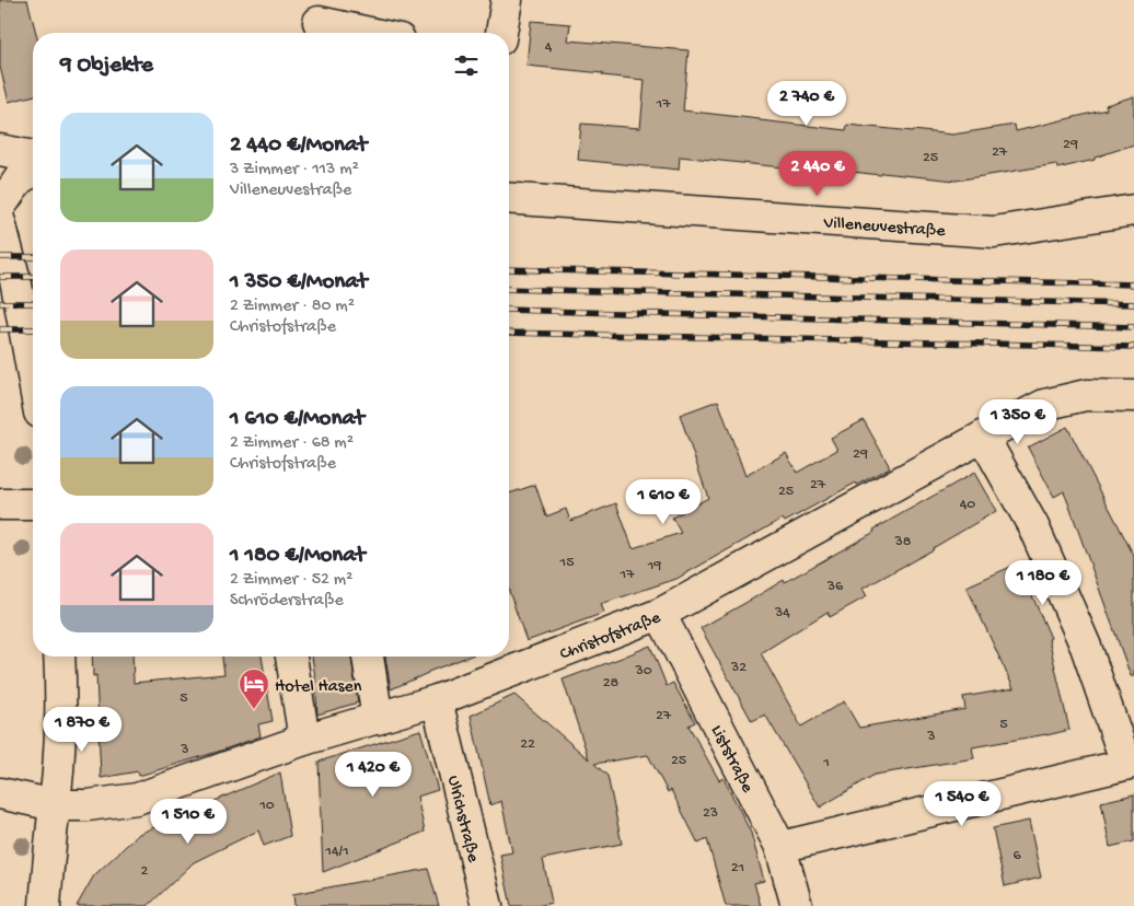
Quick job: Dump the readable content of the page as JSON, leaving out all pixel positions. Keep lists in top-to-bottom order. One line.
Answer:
{"streets":{"street":["Villeneuvestraße","Christofstraße","Liststraße","Ulrichstraße"]},"crossings":[["Christofstraße","Liststraße"],["Christofstraße","Ulrichstraße"]],"places":{"hotel":["Hotel Hasen"]},"house_numbers":["4","17","29","27","25","29","27","25","40","38","15","19","17","36","34","32","30","28","5","27","5","3","22","3","25","1","10","23","14/1","6","21","2"],"page":{"heading":"9 Objekte","price":["2 740 €","2 440 €","1 350 €","1 610 €","1 180 €","1 870 €","1 420 €","1 540 €","1 510 €"],"list":[{"name":"2 440 €/Monat","note":"3 Zimmer · 113 m² · Villeneuvestraße"},{"name":"1 350 €/Monat","note":"2 Zimmer · 80 m² · Christofstraße"},{"name":"1 610 €/Monat","note":"2 Zimmer · 68 m² · Christofstraße"},{"name":"1 180 €/Monat","note":"2 Zimmer · 52 m² · Schröderstraße"}]}}
